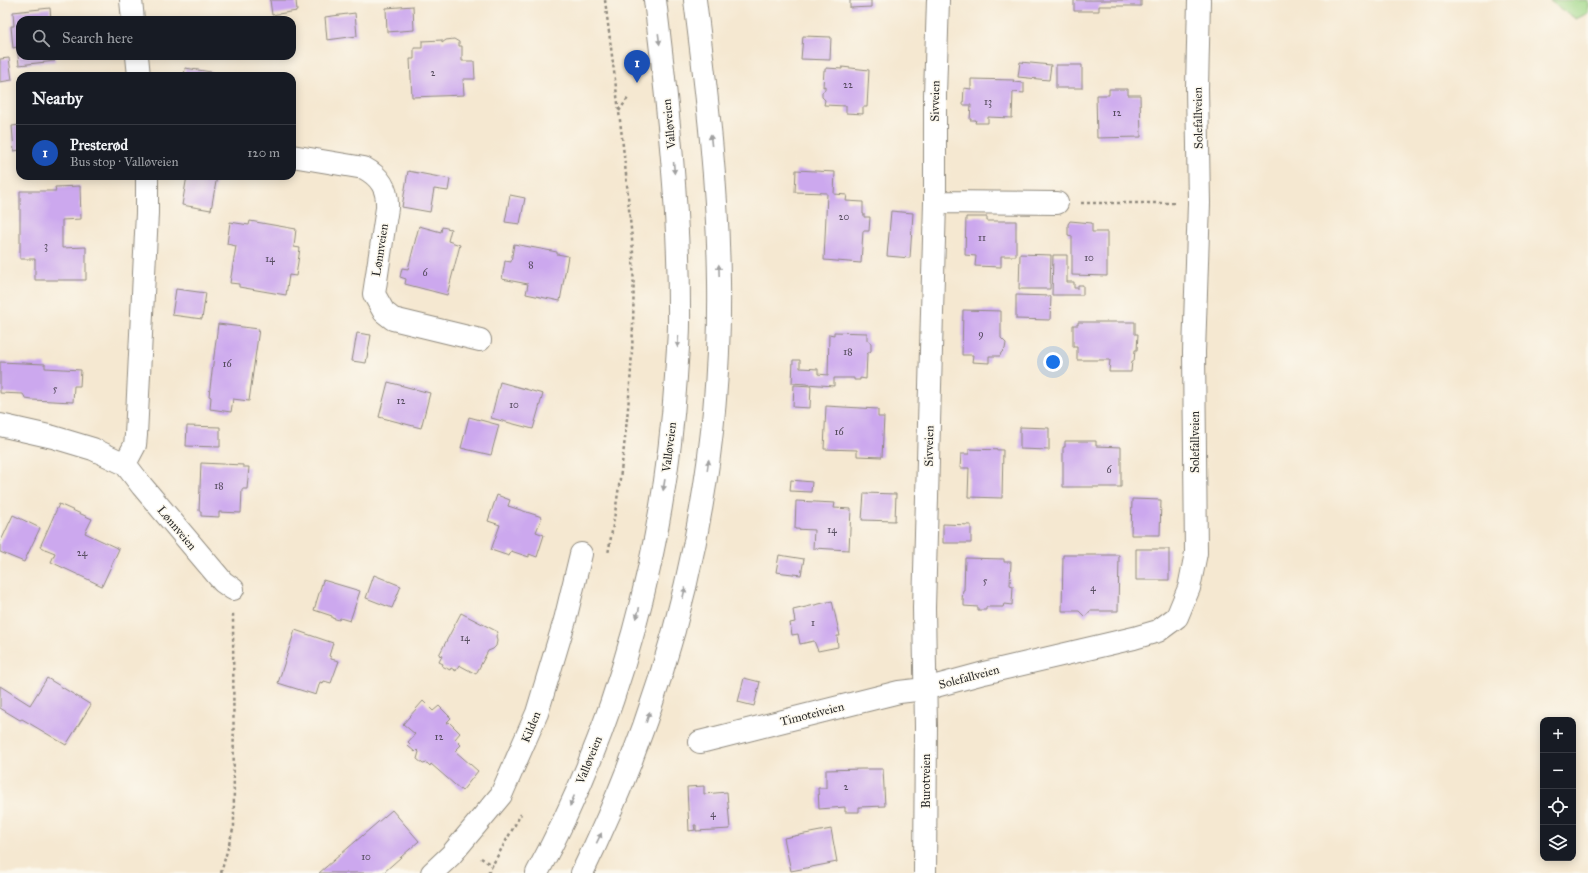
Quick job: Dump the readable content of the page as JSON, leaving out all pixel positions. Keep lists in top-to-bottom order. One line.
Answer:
{"streets":{"street":["Sivveien","Solefallveien","Valløveien","Lønnveien","Timoteiveien","Kilden","Burotveien"]},"crossings":[["Sivveien","Solefallveien"],["Sivveien","Timoteiveien"],["Sivveien","Burotveien"],["Solefallveien","Timoteiveien"],["Solefallveien","Burotveien"],["Timoteiveien","Burotveien"]],"house_numbers":["2","22","13","12","20","11","3","10","14","8","6","9","18","16","5","12","10","16","6","18","14","24","5","4","1","14","12","2","4","10"],"page":{"search":"Search here","pins":"1","heading":"Nearby","list":[{"mark":"1","name":"Presterød","note":"Bus stop · Valløveien","value":"120 m"}],"map_buttons":["+","−"]}}
